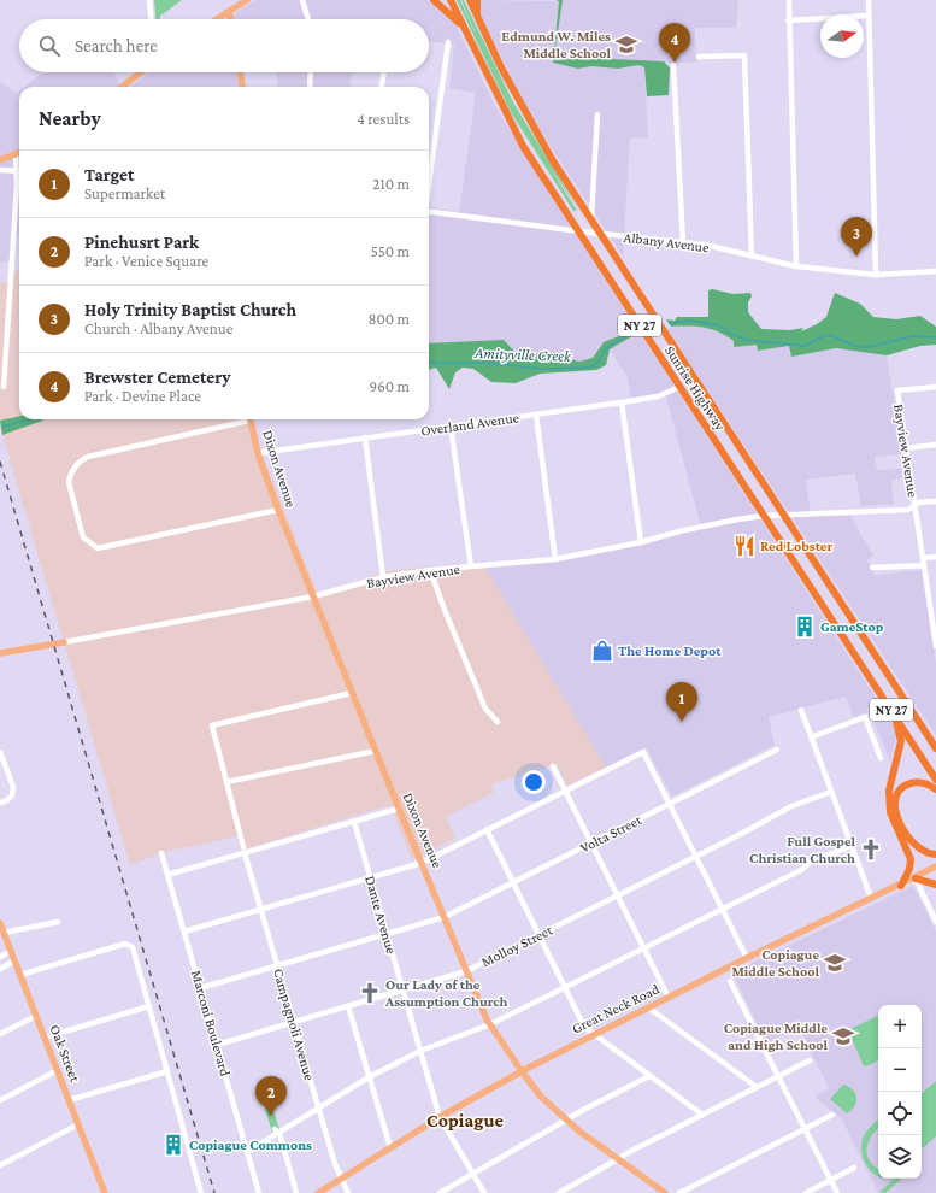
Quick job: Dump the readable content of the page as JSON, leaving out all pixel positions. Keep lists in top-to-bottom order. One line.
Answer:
{"streets":{"highway":["NY 27","Sunrise Highway"],"main road":["Dixon Avenue","Great Neck Road","Oak Street"],"street":["Albany Avenue","Overland Avenue","Bayview Avenue","Volta Street","Dante Avenue","Molloy Street","Marconi Boulevard","Campagnoli Avenue"]},"crossings":[["Albany Avenue","Sunrise Highway"],["Sunrise Highway","Overland Avenue"],["Sunrise Highway","Bayview Avenue"],["Overland Avenue","Dixon Avenue"],["Bayview Avenue","Dixon Avenue"],["Dixon Avenue","Volta Street"],["Dixon Avenue","Molloy Street"],["Dixon Avenue","Great Neck Road"],["Dixon Avenue","Campagnoli Avenue"],["Volta Street","Dante Avenue"],["Volta Street","Marconi Boulevard"],["Volta Street","Campagnoli Avenue"],["Dante Avenue","Molloy Street"],["Dante Avenue","Great Neck Road"],["Molloy Street","Marconi Boulevard"],["Molloy Street","Campagnoli Avenue"],["Great Neck Road","Campagnoli Avenue"]],"districts":["Copiague"],"water":["Amityville Creek"],"places":{"school or university":["Edmund W. Miles Middle School","Copiague Middle School","Copiague Middle and High School"],"restaurant":["Red Lobster"],"building":["GameStop","Copiague Commons"],"shop":["The Home Depot"],"church":["Full Gospel Christian Church","Our Lady of the Assumption Church"]},"north":"right","page":{"search":"Search here","pins":["4","3","1","2"],"heading":["Nearby","4 results"],"list":[{"mark":"1","name":"Target","note":"Supermarket","value":"210 m"},{"mark":"2","name":"Pinehusrt Park","note":"Park · Venice Square","value":"550 m"},{"mark":"3","name":"Holy Trinity Baptist Church","note":"Church · Albany Avenue","value":"800 m"},{"mark":"4","name":"Brewster Cemetery","note":"Park · Devine Place","value":"960 m"}],"map_buttons":["+","−"]}}
